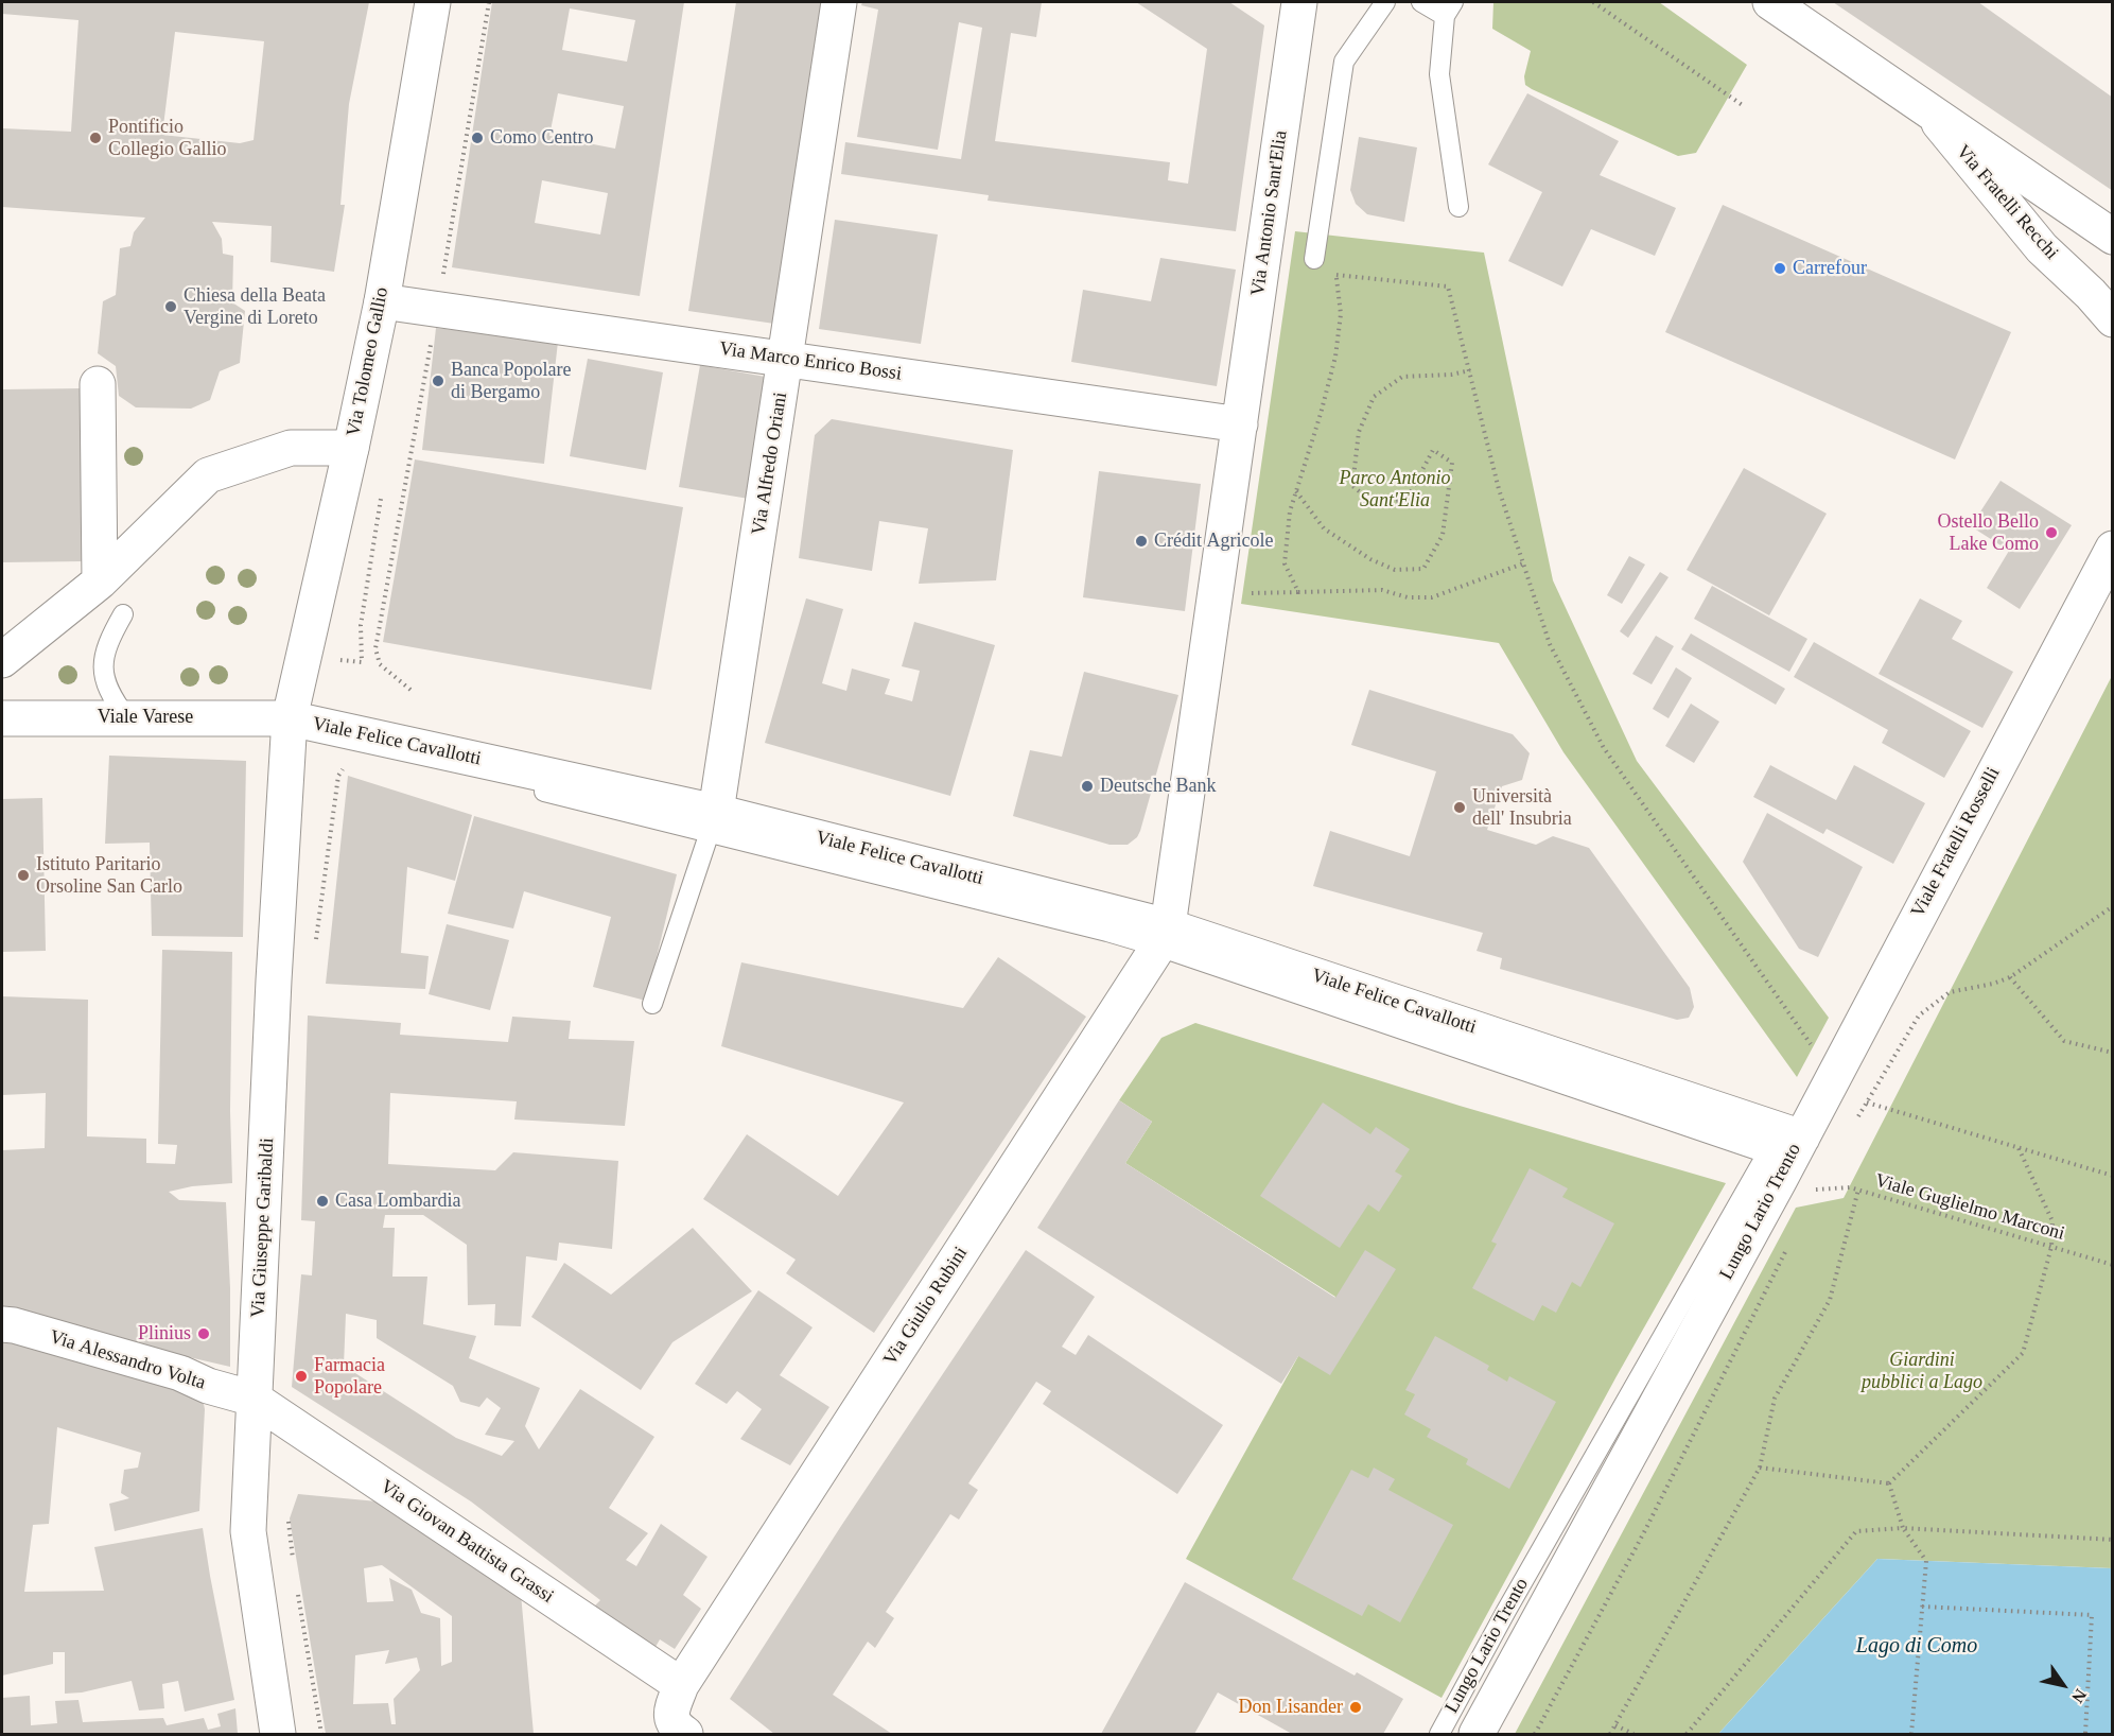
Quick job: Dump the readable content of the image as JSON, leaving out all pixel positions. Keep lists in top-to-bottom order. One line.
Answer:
{"streets":{"street":["Via Fratelli Recchi","Via Antonio Sant'Elia","Via Tolomeo Gallio","Via Marco Enrico Bossi","Via Alfredo Oriani","Viale Varese","Viale Felice Cavallotti","Viale Fratelli Rosselli","Lungo Lario Trento","Via Giuseppe Garibaldi","Via Giulio Rubini","Via Alessandro Volta","Via Giovan Battista Grassi"],"path":["Viale Guglielmo Marconi"]},"crossings":[["Via Antonio Sant'Elia","Via Marco Enrico Bossi"],["Via Antonio Sant'Elia","Viale Felice Cavallotti"],["Via Antonio Sant'Elia","Via Giulio Rubini"],["Via Tolomeo Gallio","Via Marco Enrico Bossi"],["Via Tolomeo Gallio","Viale Varese"],["Via Tolomeo Gallio","Viale Felice Cavallotti"],["Via Tolomeo Gallio","Via Giuseppe Garibaldi"],["Via Marco Enrico Bossi","Via Alfredo Oriani"],["Via Alfredo Oriani","Viale Felice Cavallotti"],["Viale Varese","Viale Felice Cavallotti"],["Viale Varese","Via Giuseppe Garibaldi"],["Viale Felice Cavallotti","Viale Fratelli Rosselli"],["Viale Felice Cavallotti","Lungo Lario Trento"],["Viale Felice Cavallotti","Via Giuseppe Garibaldi"],["Viale Felice Cavallotti","Via Giulio Rubini"],["Viale Fratelli Rosselli","Lungo Lario Trento"],["Via Giuseppe Garibaldi","Via Alessandro Volta"],["Via Giuseppe Garibaldi","Via Giovan Battista Grassi"],["Via Giulio Rubini","Via Giovan Battista Grassi"],["Via Alessandro Volta","Via Giovan Battista Grassi"]],"water":["Lago di Como"],"parks":["Parco Antonio Sant'Elia","Giardini pubblici a Lago"],"places":["Pontificio Collegio Gallio","Como Centro","Carrefour","Chiesa della Beata Vergine di Loreto","Banca Popolare di Bergamo","Ostello Bello Lake Como","Crédit Agricole","Deutsche Bank","Università dell' Insubria","Istituto Paritario Orsoline San Carlo","Casa Lombardia","Plinius","Farmacia Popolare","Don Lisander"],"north":"bottom right"}
